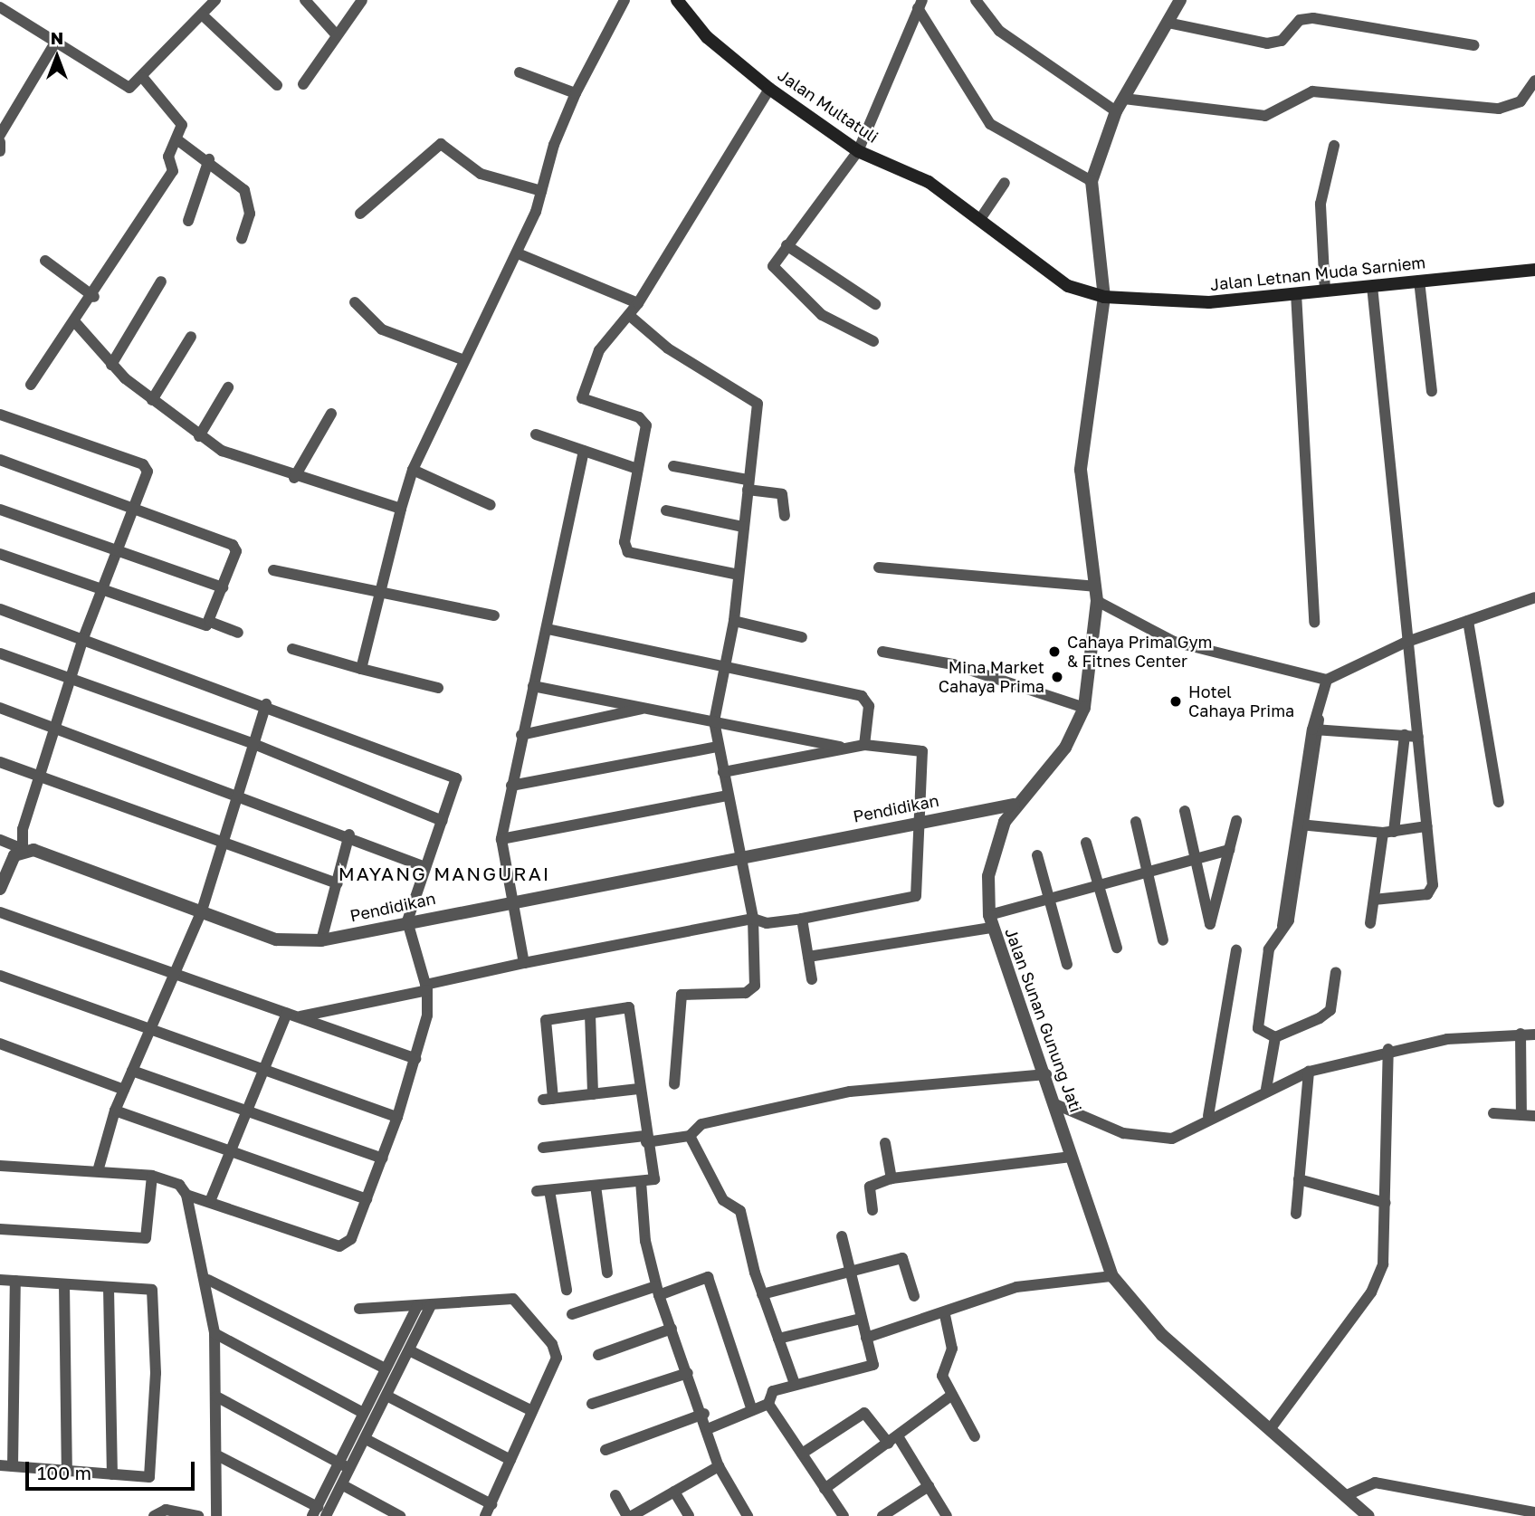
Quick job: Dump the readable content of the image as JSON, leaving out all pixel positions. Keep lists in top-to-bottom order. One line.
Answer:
{"streets":{"main road":["Jalan Multatuli","Jalan Letnan Muda Sarniem"],"street":["Pendidikan","Jalan Sunan Gunung Jati"]},"crossings":[["Jalan Multatuli","Jalan Letnan Muda Sarniem"],["Jalan Multatuli","Jalan Sunan Gunung Jati"],["Jalan Letnan Muda Sarniem","Jalan Sunan Gunung Jati"],["Pendidikan","Jalan Sunan Gunung Jati"]],"districts":["MAYANG MANGURAI"],"places":["Cahaya Prima Gym & Fitnes Center","Mina Market Cahaya Prima","Hotel Cahaya Prima"],"scale_bar":"100 m","north":"top"}
